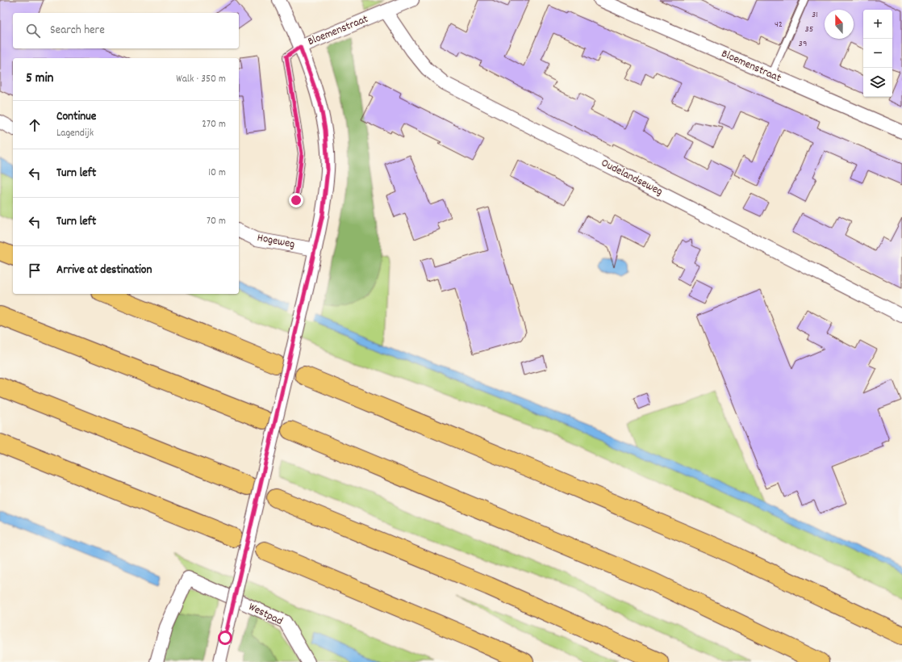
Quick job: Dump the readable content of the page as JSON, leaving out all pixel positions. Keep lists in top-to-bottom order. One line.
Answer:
{"streets":{"street":["Bloemenstraat","Oudelandseweg","Hogeweg","Westpad"]},"crossings":[["Bloemenstraat","Oudelandseweg"]],"house_numbers":["31","42","35","39"],"north":"top","page":{"map_buttons":["+","−"],"search":"Search here","heading":["5 min","Walk · 350 m"],"list":[["Continue","Lagendijk","270 m"],["Turn left","10 m"],["Turn left","70 m"],"Arrive at destination"]}}
